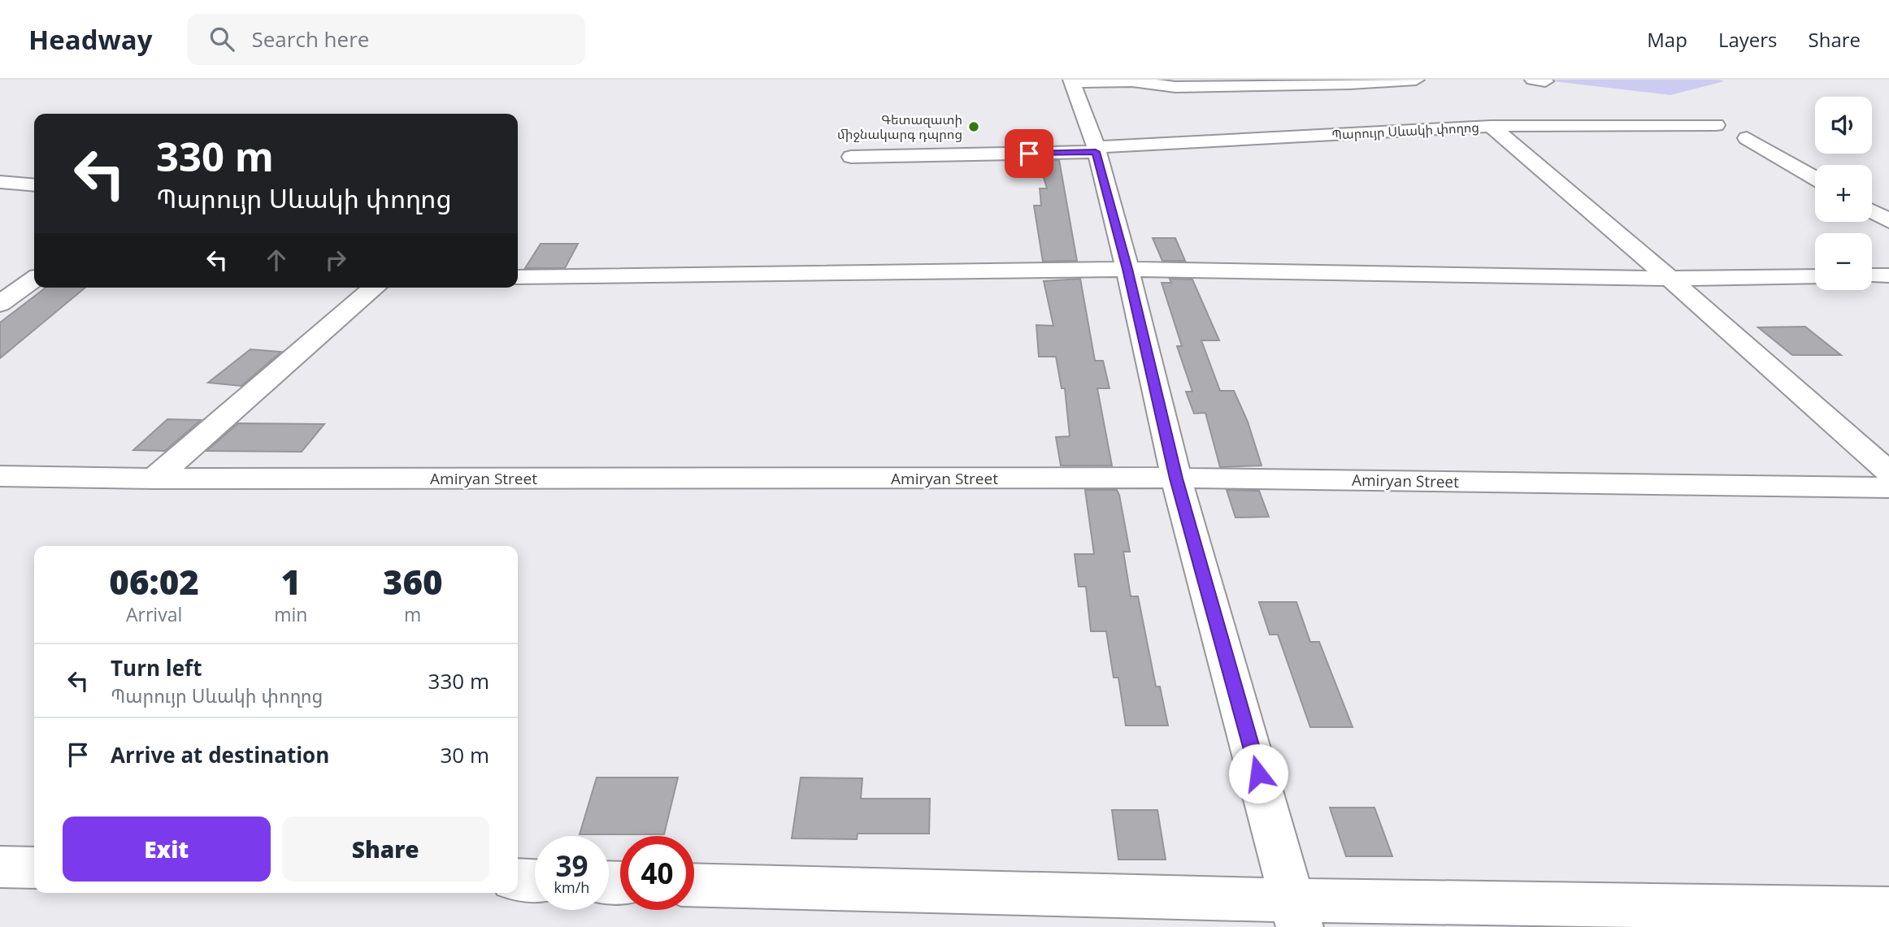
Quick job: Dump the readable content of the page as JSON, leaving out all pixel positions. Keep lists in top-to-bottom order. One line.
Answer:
{"streets":{"street":["Պարույր Սևակի փողոց","Amiryan Street"]},"places":["Գետազատի միջնակարգ դպրոց"],"page":{"header":"Headway","search":"Search here","nav":["Map","Layers","Share"],"map_buttons":["+","−"],"turn":["330 m","Պարույր Սևակի փողոց"],"eta":["06:02","Arrival","1","min","360","m"],"list":[{"name":"Turn left","note":"Պարույր Սևակի փողոց","value":"330 m"},{"name":"Arrive at destination","value":"30 m"}],"buttons":["Exit","Share"],"speed":"39 km/h","limit":"40"}}
